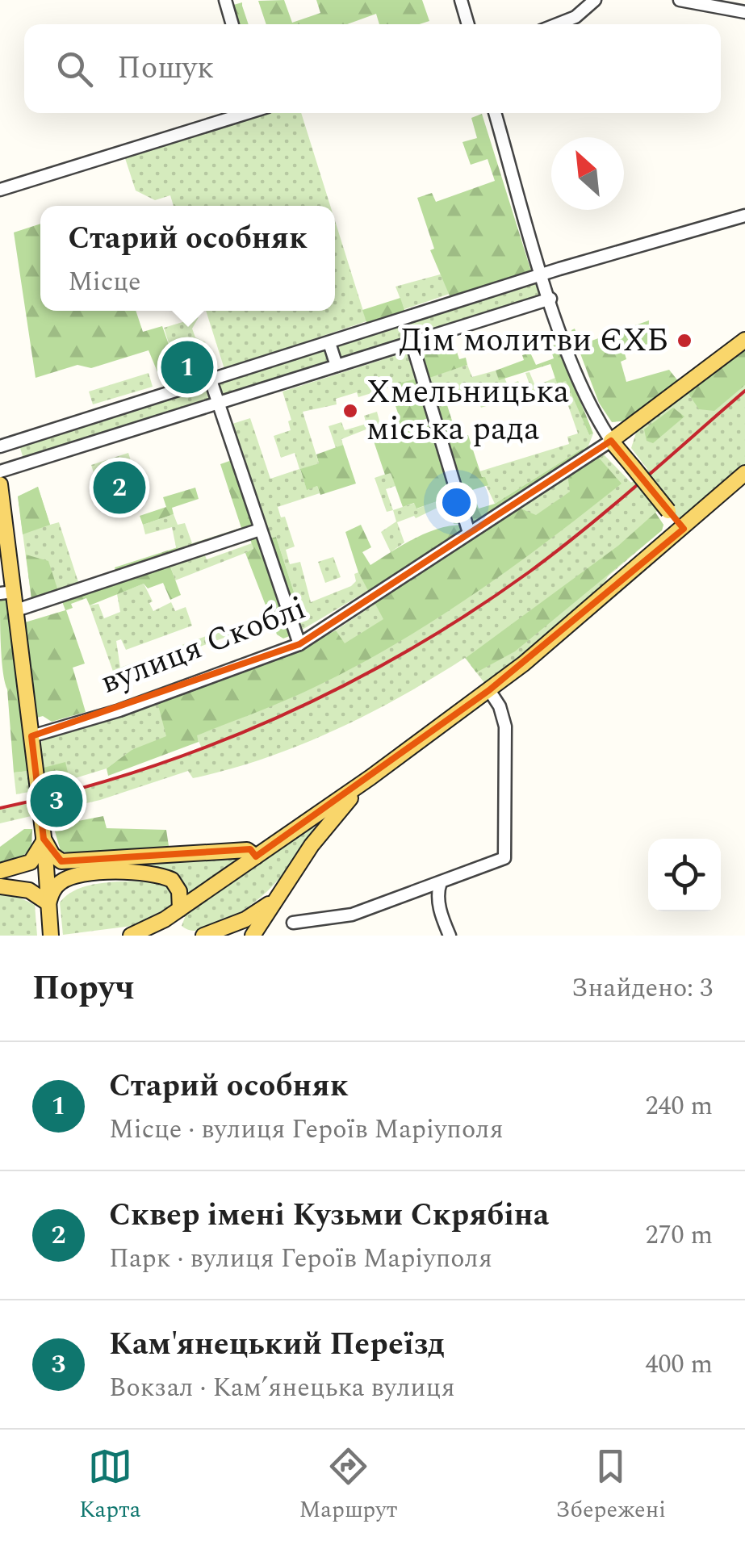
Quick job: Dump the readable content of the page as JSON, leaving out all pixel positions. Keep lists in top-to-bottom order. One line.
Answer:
{"streets":{"main road":["вулиця Скоблі"]},"places":["Дім молитви ЄХБ","Хмельницька міська рада"],"north":"top left","page":{"search":"Пошук","popup":["Старий особняк","Місце"],"pins":["1","2","3"],"heading":["Поруч","Знайдено: 3"],"list":[{"mark":"1","name":"Старий особняк","note":"Місце · вулиця Героїв Маріуполя","value":"240 m"},{"mark":"2","name":"Сквер імені Кузьми Скрябіна","note":"Парк · вулиця Героїв Маріуполя","value":"270 m"},{"mark":"3","name":"Кам'янецький Переїзд","note":"Вокзал · Камʼянецька вулиця","value":"400 m"}],"nav":["Карта","Маршрут","Збережені"]}}
